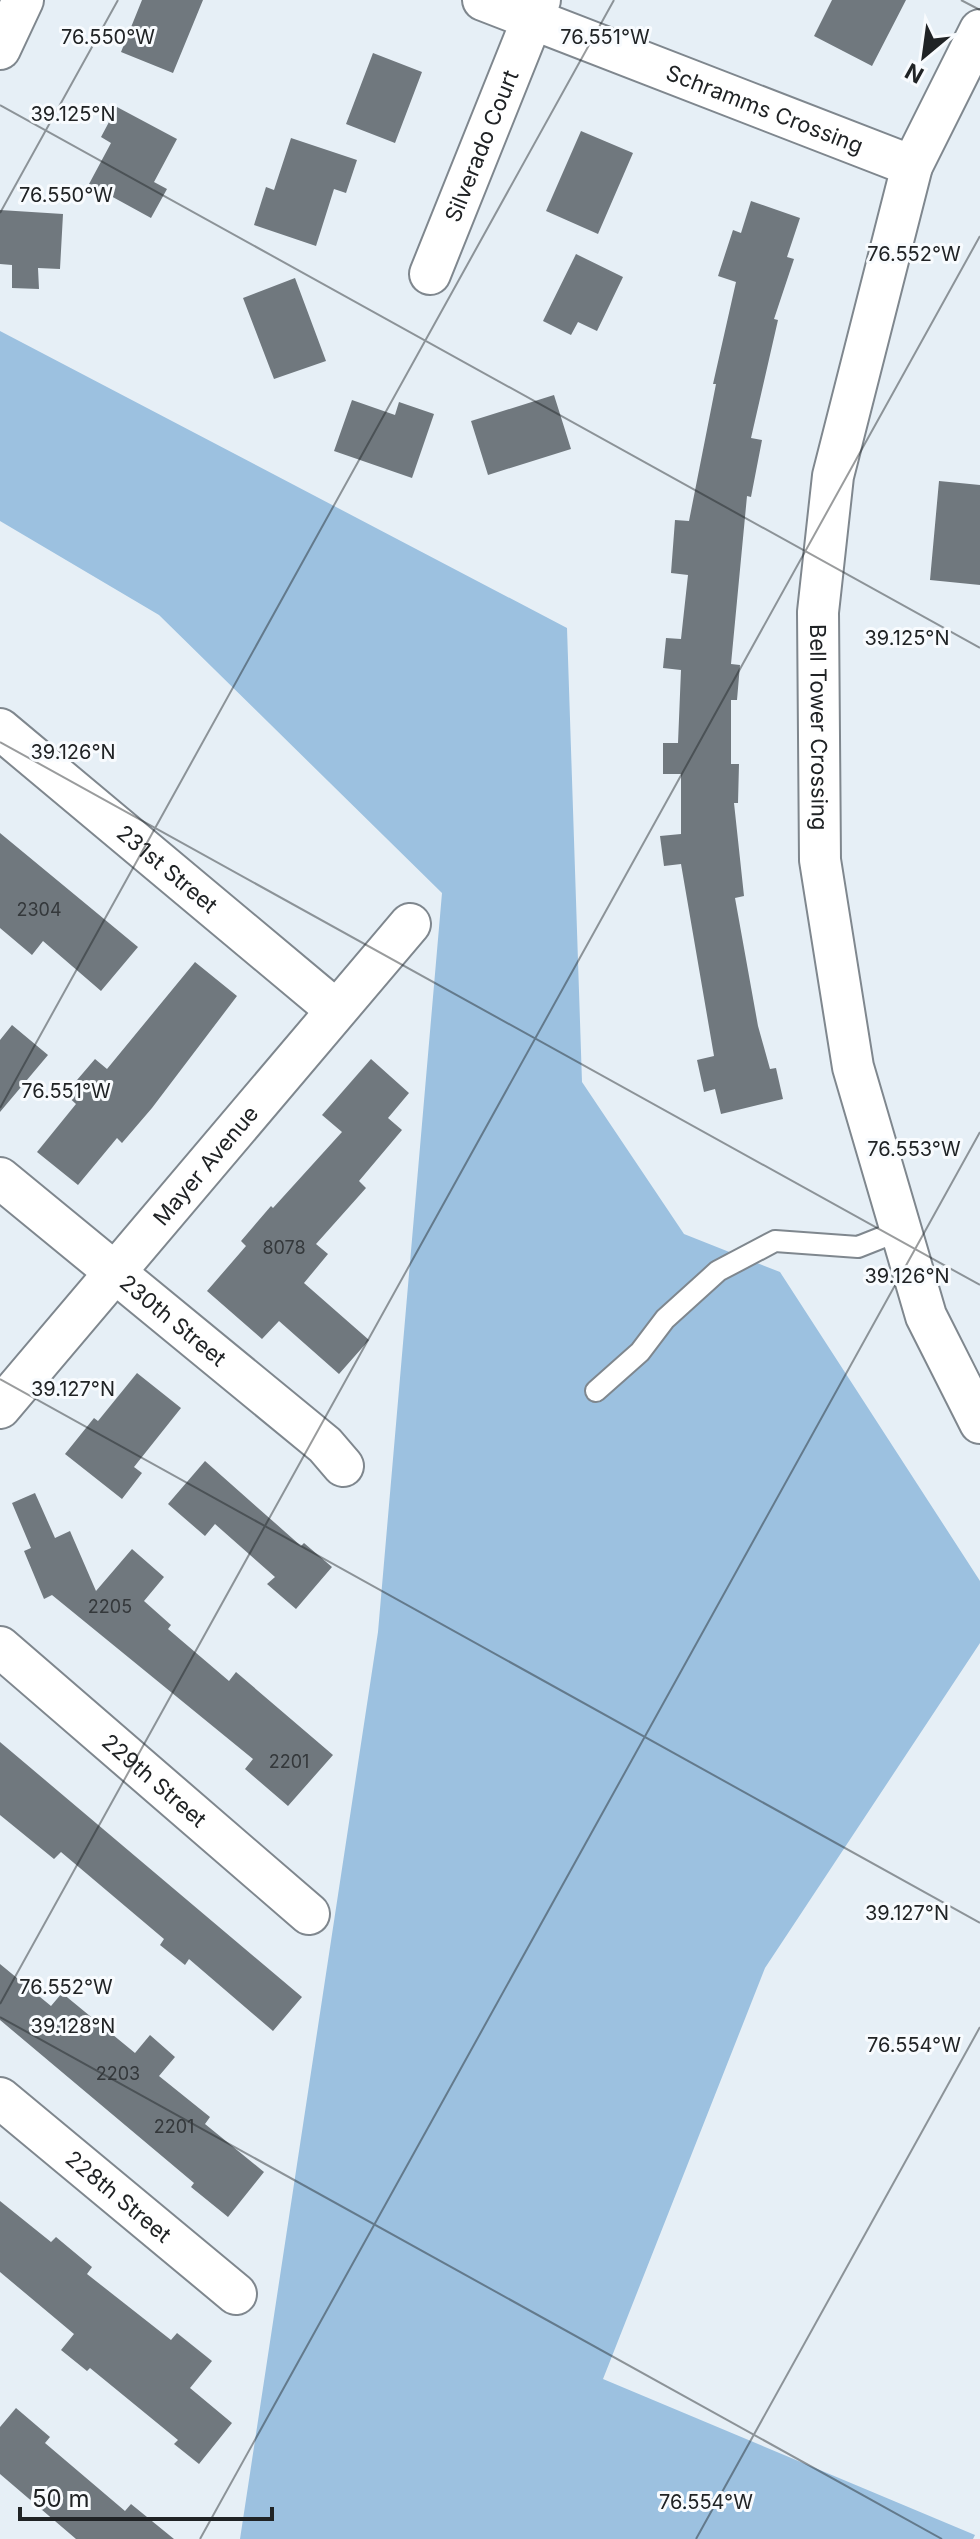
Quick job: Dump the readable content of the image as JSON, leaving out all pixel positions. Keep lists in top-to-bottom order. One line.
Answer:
{"streets":{"street":["Schramms Crossing","Silverado Court","Bell Tower Crossing","231st Street","Mayer Avenue","230th Street","229th Street","228th Street"]},"crossings":[["Schramms Crossing","Silverado Court"],["Schramms Crossing","Bell Tower Crossing"],["231st Street","Mayer Avenue"],["Mayer Avenue","230th Street"]],"house_numbers":["2304","8078","2205","2201","2203","2201"],"scale_bar":"50 m","north":"bottom left","coordinates":["76.550°W","76.551°W","39.125°N","76.552°W","39.126°N","76.553°W","39.127°N","39.128°N","76.554°W"]}
